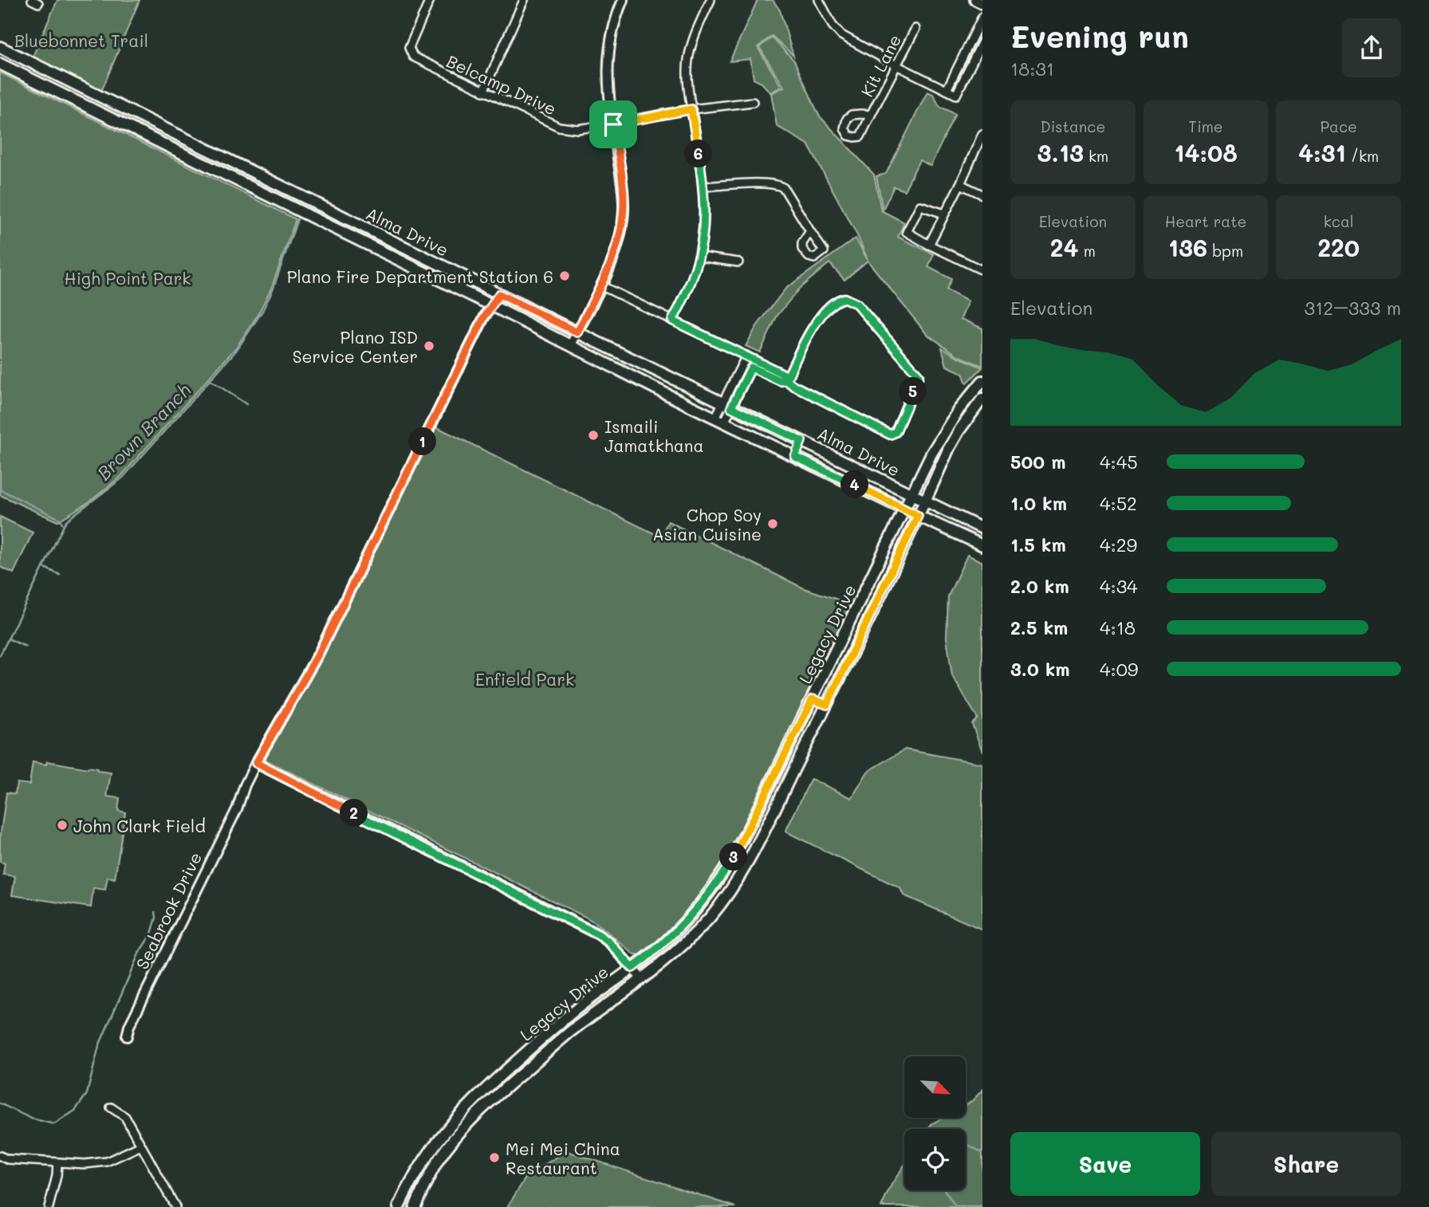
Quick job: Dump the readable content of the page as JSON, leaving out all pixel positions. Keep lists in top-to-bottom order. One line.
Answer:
{"streets":{"main road":["Alma Drive","Legacy Drive"],"street":["Kit Lane","Belcamp Drive","Seabrook Drive"]},"crossings":[["Alma Drive","Legacy Drive"],["Alma Drive","Seabrook Drive"]],"water":["Brown Branch"],"parks":["Bluebonnet Trail","High Point Park","Enfield Park"],"places":["Plano Fire Department Station 6","Plano ISD Service Center","Ismaili Jamatkhana","Chop Soy Asian Cuisine","John Clark Field","Mei Mei China Restaurant"],"north":"bottom right","page":{"heading":["Evening run","18:31"],"stats":[["Distance","3.13 km"],["Time","14:08"],["Pace","4:31 /km"],["Elevation","24 m"],["Heart rate","136 bpm"],["kcal","220"]],"pins":["6","5","1","4","2","3"],"chart":["Elevation","312–333 m"],"list":[{"name":"500 m","note":"4:45"},{"name":"1.0 km","note":"4:52"},{"name":"1.5 km","note":"4:29"},{"name":"2.0 km","note":"4:34"},{"name":"2.5 km","note":"4:18"},{"name":"3.0 km","note":"4:09"}],"buttons":["Save","Share"]}}
